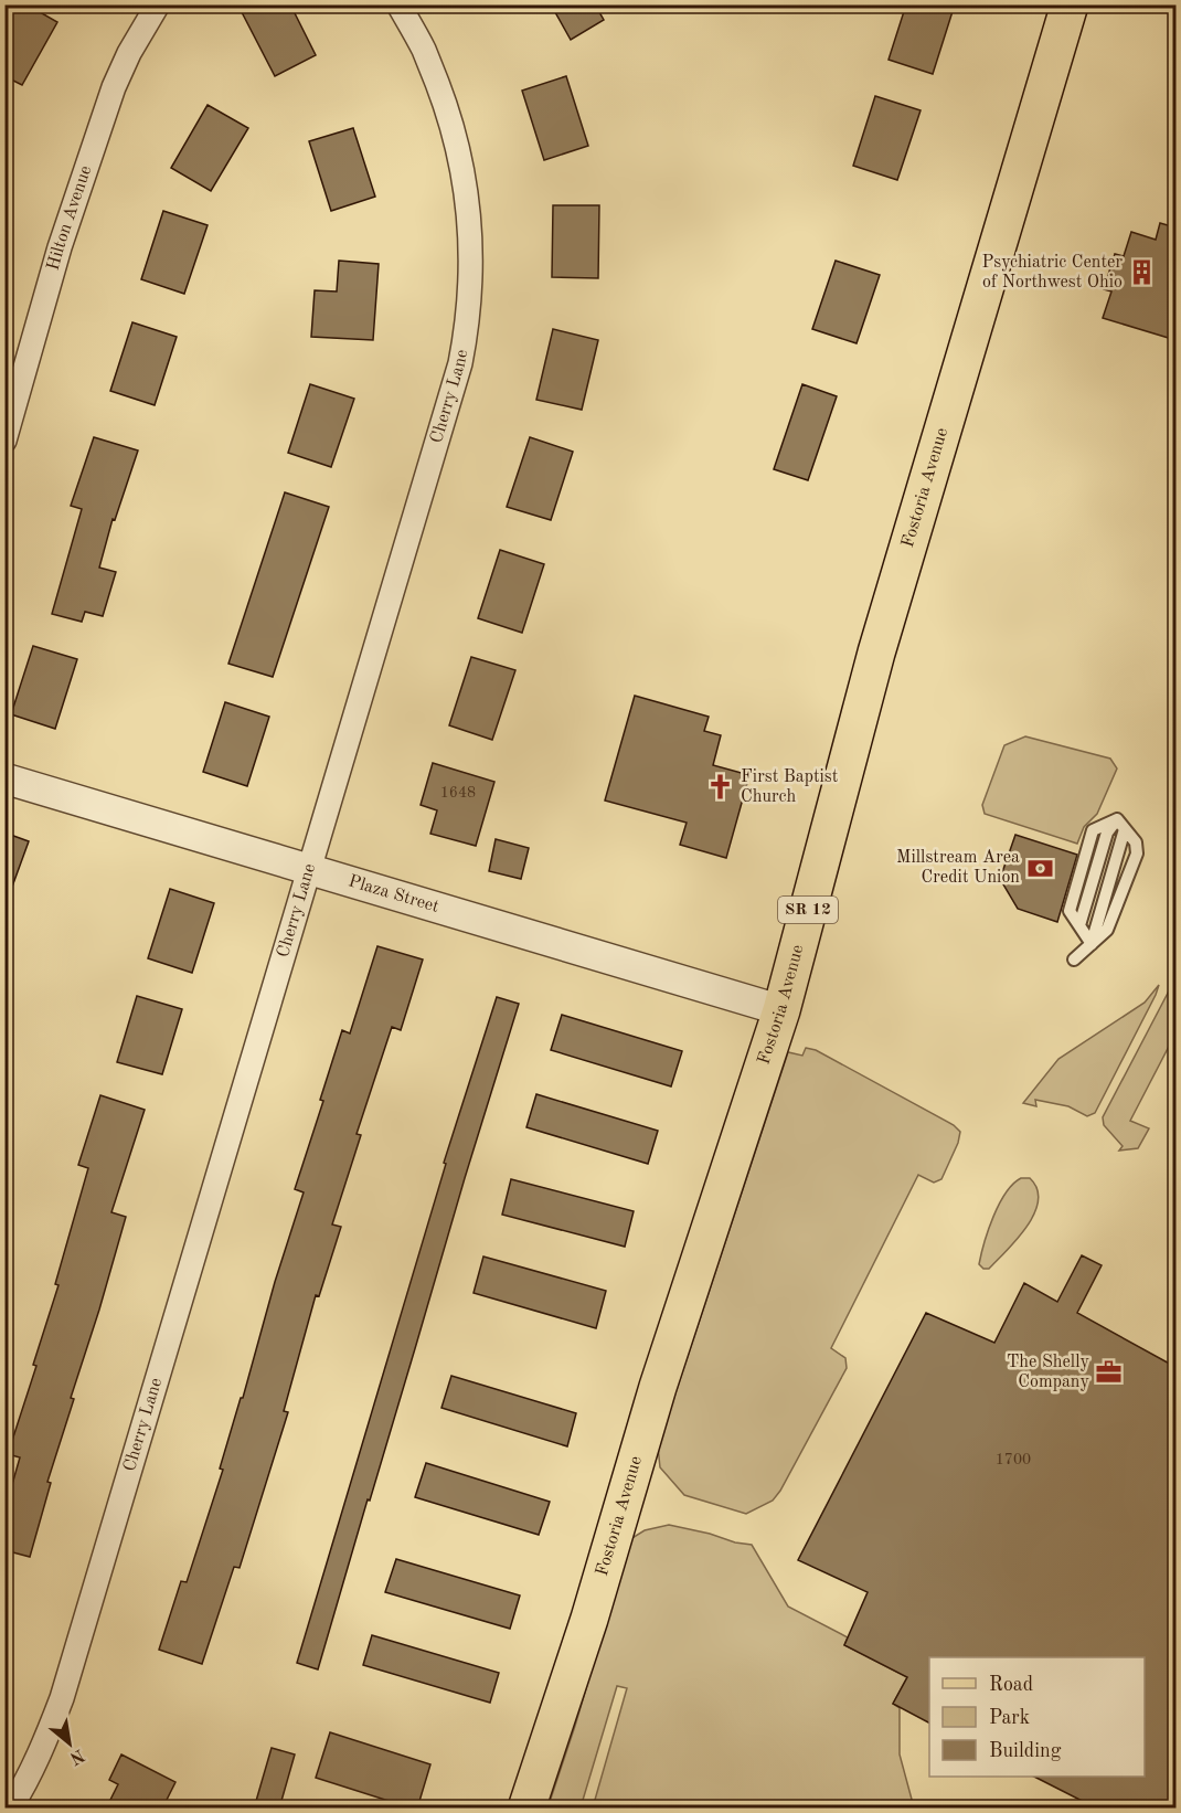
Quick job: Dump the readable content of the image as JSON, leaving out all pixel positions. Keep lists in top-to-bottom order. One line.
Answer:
{"streets":{"main road":["Fostoria Avenue","SR 12"],"street":["Hilton Avenue","Cherry Lane","Plaza Street"]},"crossings":[["Cherry Lane","Plaza Street"],["Fostoria Avenue","Plaza Street"]],"places":{"building":["Psychiatric Center of Northwest Ohio"],"church":["First Baptist Church"],"bank":["Millstream Area Credit Union"],"office":["The Shelly Company"]},"house_numbers":["1648","1700"],"legend":["Road","Park","Building"],"north":"bottom right"}
